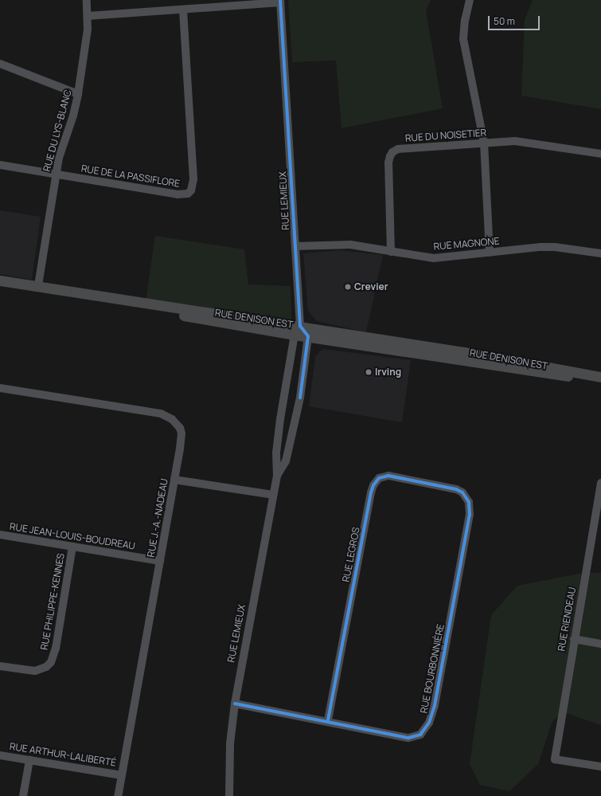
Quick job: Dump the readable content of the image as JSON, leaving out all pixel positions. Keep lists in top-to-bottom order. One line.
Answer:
{"streets":{"main road":["RUE DENISON EST"],"street":["RUE DU LYS-BLANC","RUE DU NOISETIER","RUE DE LA PASSIFLORE","RUE LEMIEUX","RUE MAGNONE","RUE J.-A.-NADEAU","RUE JEAN-LOUIS-BOUDREAU","RUE LEGROS","RUE PHILIPPE-KENNES","RUE RIENDEAU","RUE BOURBONNIÈRE","RUE ARTHUR-LALIBERTÉ"]},"crossings":[["RUE DU LYS-BLANC","RUE DE LA PASSIFLORE"],["RUE DU LYS-BLANC","RUE DENISON EST"],["RUE DU NOISETIER","RUE MAGNONE"],["RUE LEMIEUX","RUE MAGNONE"],["RUE LEMIEUX","RUE DENISON EST"],["RUE LEMIEUX","RUE BOURBONNIÈRE"],["RUE J.-A.-NADEAU","RUE JEAN-LOUIS-BOUDREAU"],["RUE J.-A.-NADEAU","RUE ARTHUR-LALIBERTÉ"],["RUE JEAN-LOUIS-BOUDREAU","RUE PHILIPPE-KENNES"],["RUE LEGROS","RUE BOURBONNIÈRE"]],"places":["Crevier","Irving"],"scale_bar":"50 m"}
